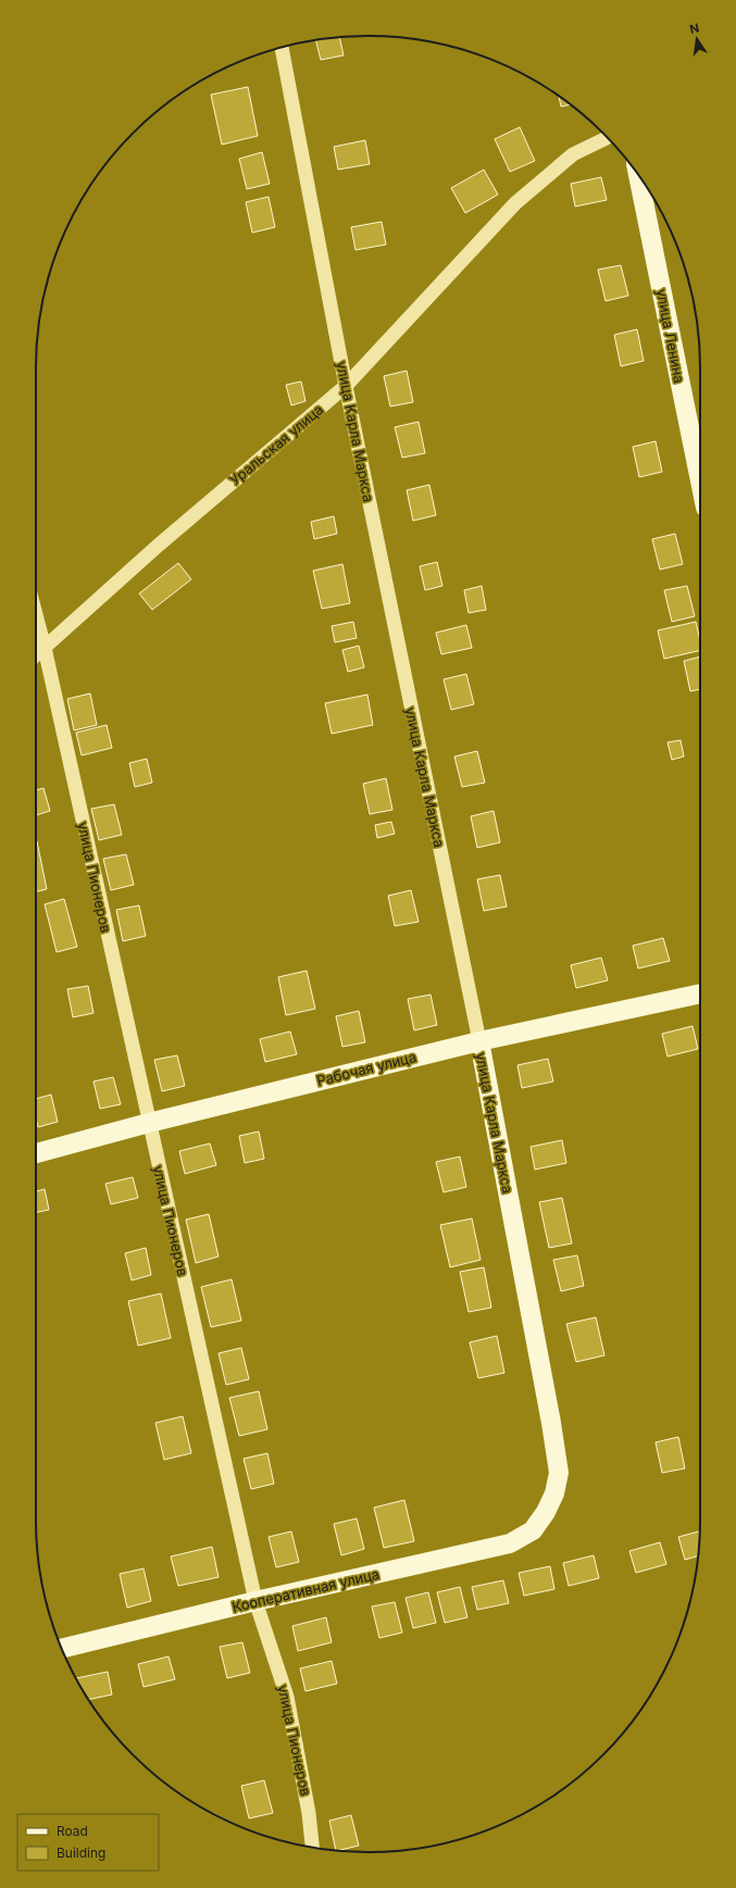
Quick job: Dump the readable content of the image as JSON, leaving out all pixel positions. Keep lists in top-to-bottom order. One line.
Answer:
{"streets":{"main road":["улица Ленина","улица Карла Маркса","Рабочая улица","Кооперативная улица"],"street":["Уральская улица","улица Пионеров"]},"crossings":[["улица Карла Маркса","Уральская улица"],["улица Карла Маркса","Рабочая улица"],["улица Карла Маркса","Кооперативная улица"],["Уральская улица","улица Пионеров"],["улица Пионеров","Рабочая улица"],["улица Пионеров","Кооперативная улица"]],"legend":["Road","Building"],"north":"top"}
